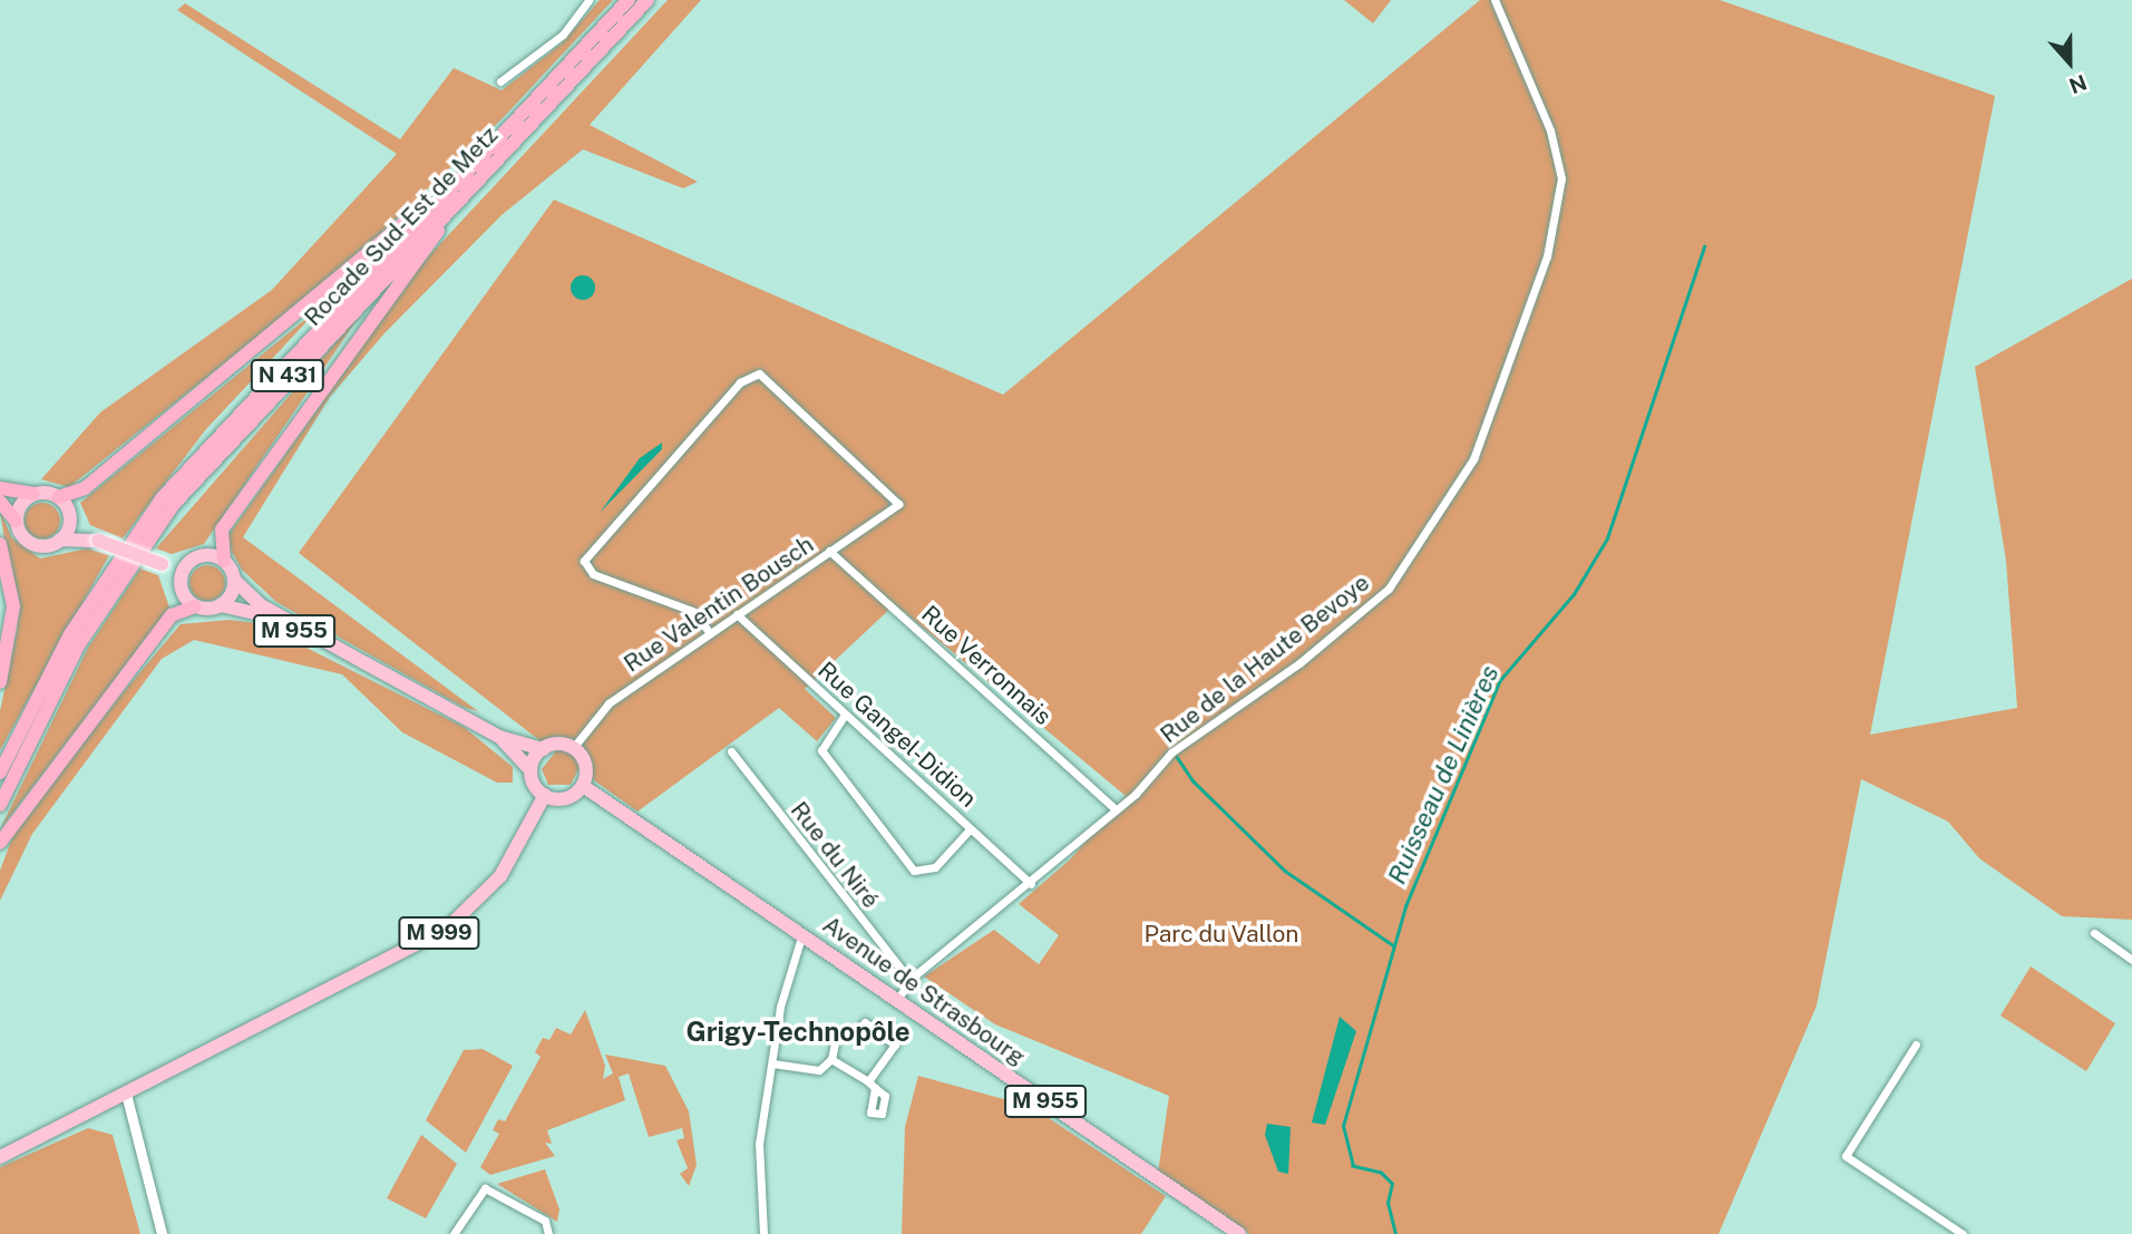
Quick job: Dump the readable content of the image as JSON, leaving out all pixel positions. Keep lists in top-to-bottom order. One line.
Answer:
{"streets":{"highway":["Rocade Sud-Est de Metz","N 431"],"main road":["M 955","M 999","Avenue de Strasbourg"],"street":["Rue Valentin Bousch","Rue de la Haute Bevoye","Rue Verronnais","Rue Gangel-Didion","Rue du Niré"]},"crossings":[["Rue Valentin Bousch","M 955"],["Rue Valentin Bousch","Rue Verronnais"],["Rue Valentin Bousch","Rue Gangel-Didion"],["Rue Valentin Bousch","M 999"],["Rue Valentin Bousch","Avenue de Strasbourg"],["M 955","M 999"],["M 955","Avenue de Strasbourg"],["Rue de la Haute Bevoye","Rue Verronnais"],["Rue de la Haute Bevoye","Rue Gangel-Didion"],["Rue de la Haute Bevoye","Rue du Niré"],["Rue de la Haute Bevoye","Avenue de Strasbourg"],["M 999","Avenue de Strasbourg"]],"districts":["Grigy-Technopôle"],"water":["Ruisseau de Linières"],"parks":["Parc du Vallon"],"north":"bottom"}
